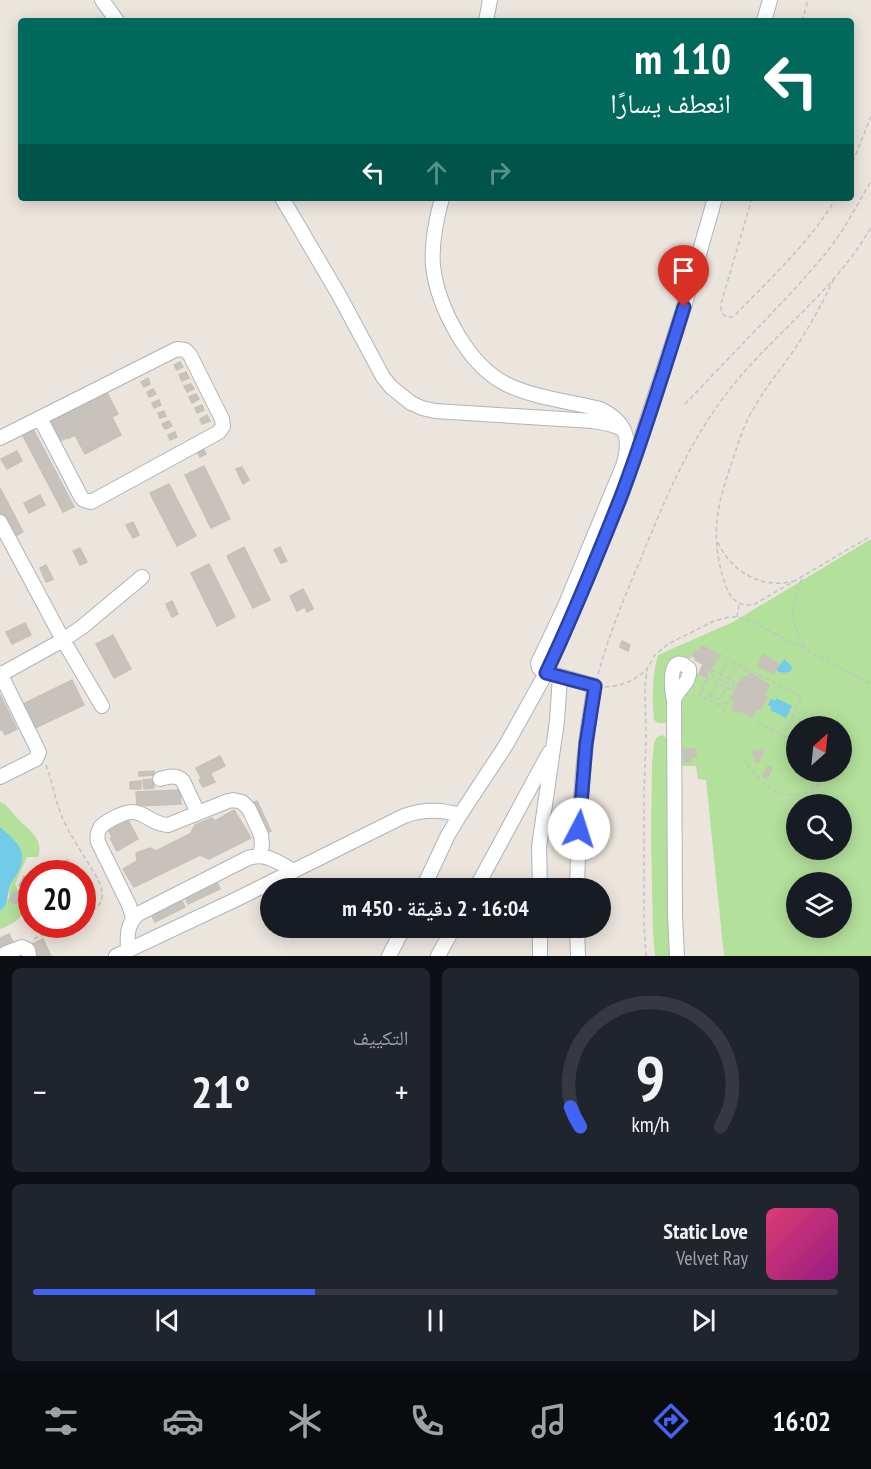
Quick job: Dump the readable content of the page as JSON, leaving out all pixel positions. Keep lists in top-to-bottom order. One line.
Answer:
{"north":"top right","page":{"turn":["110 m","انعطف يسارًا"],"limit":"20","trip":"16:04 · 2 دقيقة · 450 m","tile":"التكييف","heat":["−","21°","+"],"song":["Static Love","Velvet Ray"],"tabs":"16:02","gauge":["9","km/h"]}}
